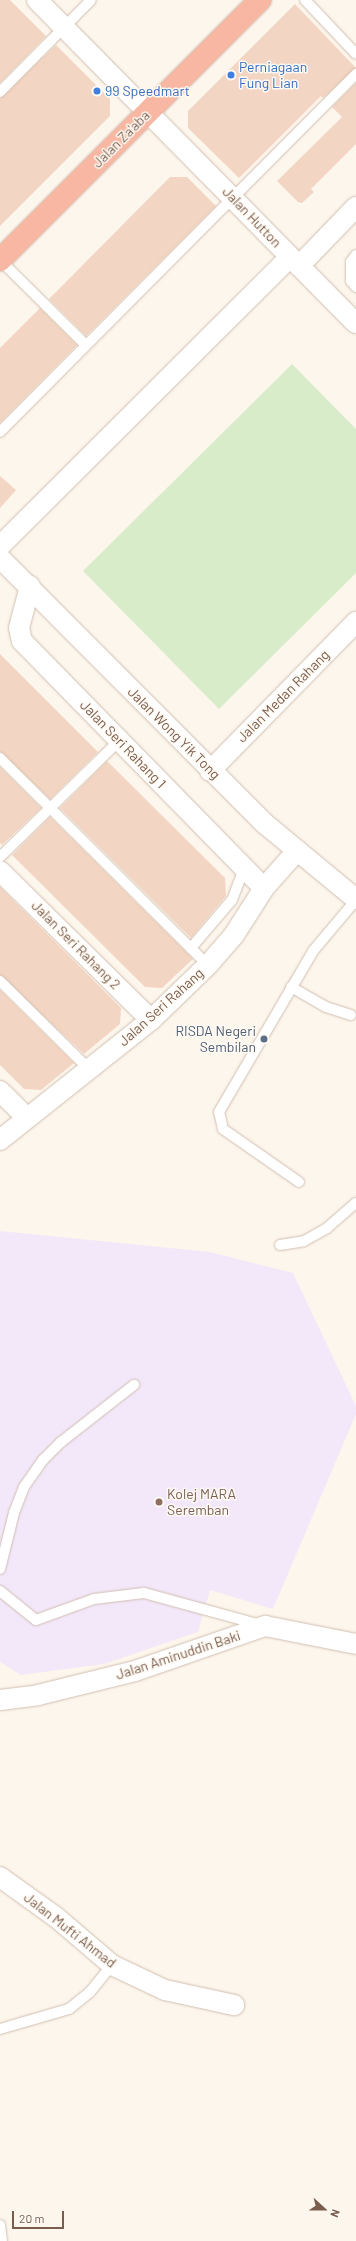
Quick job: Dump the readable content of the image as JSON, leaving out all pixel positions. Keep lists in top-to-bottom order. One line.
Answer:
{"streets":{"highway":["Jalan Za'aba"],"street":["Jalan Hutton","Jalan Medan Rahang","Jalan Wong Yik Tong","Jalan Seri Rahang 1","Jalan Seri Rahang 2","Jalan Seri Rahang","Jalan Aminuddin Baki","Jalan Mufti Ahmad"]},"crossings":[["Jalan Za'aba","Jalan Hutton"],["Jalan Medan Rahang","Jalan Wong Yik Tong"],["Jalan Wong Yik Tong","Jalan Seri Rahang 1"],["Jalan Wong Yik Tong","Jalan Seri Rahang"],["Jalan Seri Rahang 1","Jalan Seri Rahang"],["Jalan Seri Rahang 2","Jalan Seri Rahang"]],"places":["Perniagaan Fung Lian","99 Speedmart","RISDA Negeri Sembilan","Kolej MARA Seremban"],"scale_bar":"20 m","north":"right"}
